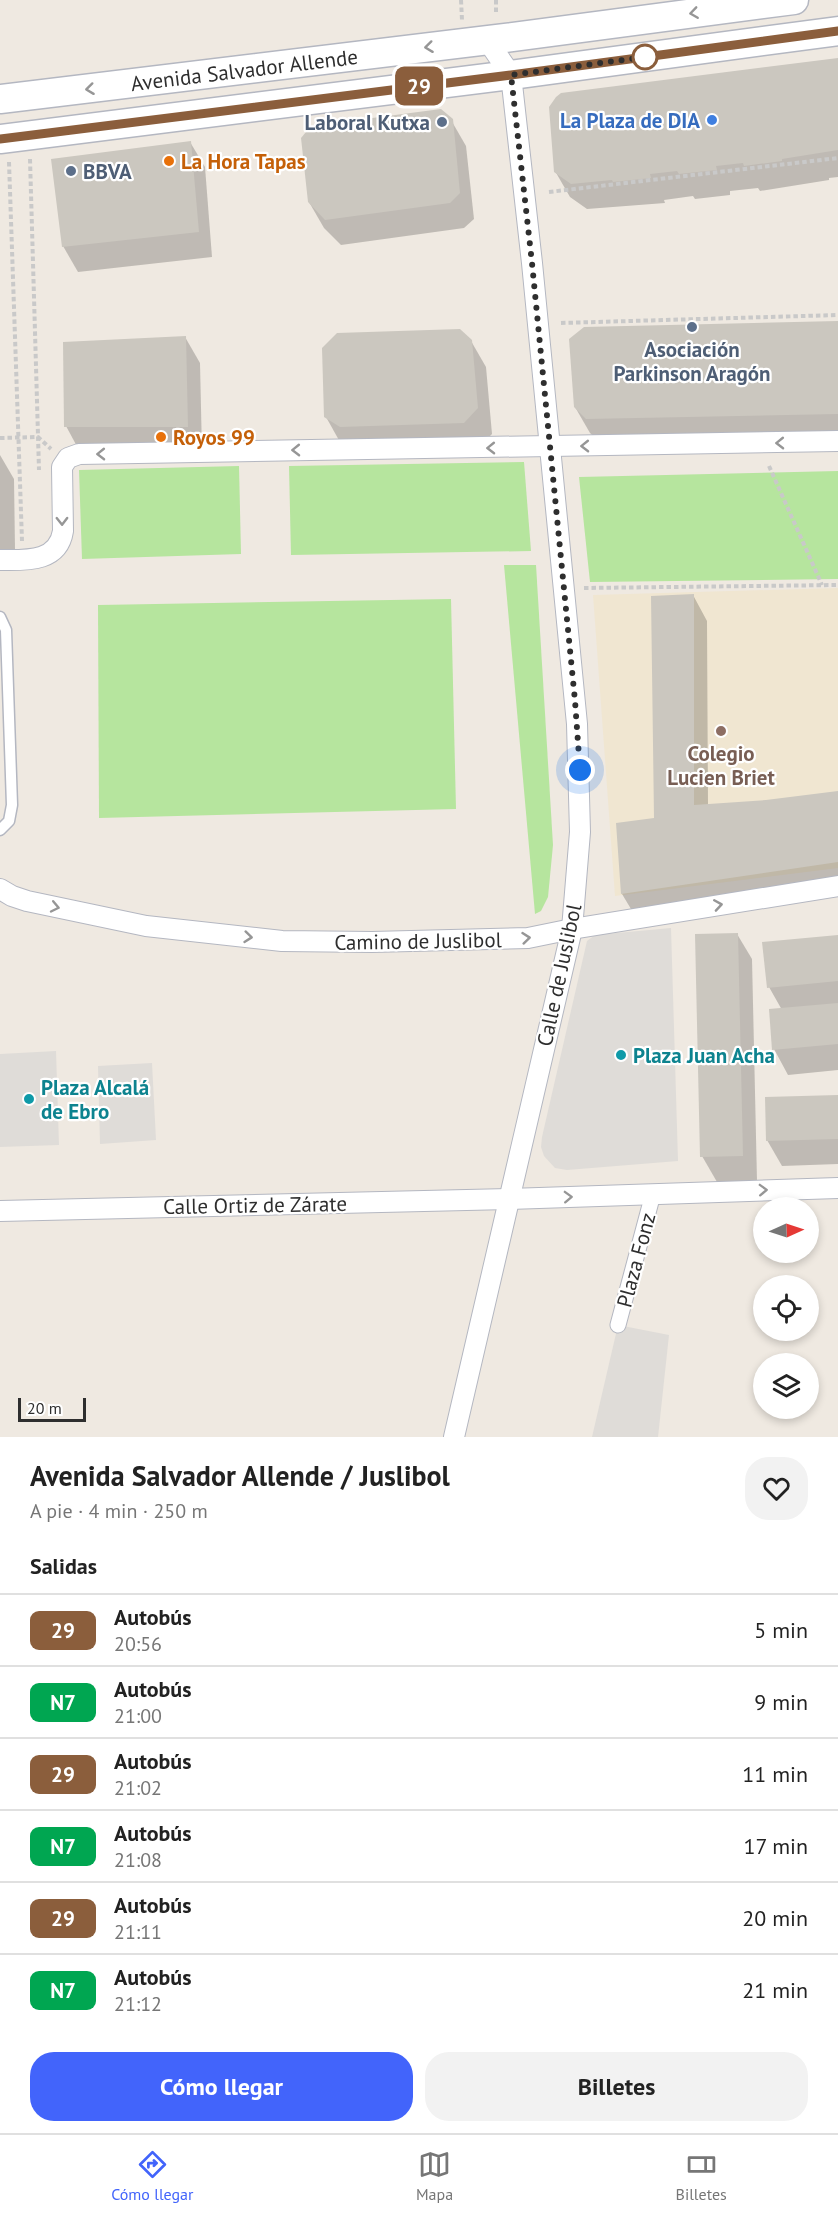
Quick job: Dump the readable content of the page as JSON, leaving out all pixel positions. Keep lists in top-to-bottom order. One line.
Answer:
{"streets":{"main road":["Avenida Salvador Allende"],"street":["Camino de Juslibol","Calle de Juslibol","Calle Ortiz de Zárate","Plaza Fonz"]},"crossings":[["Avenida Salvador Allende","Calle de Juslibol"],["Camino de Juslibol","Calle de Juslibol"],["Calle de Juslibol","Calle Ortiz de Zárate"],["Calle Ortiz de Zárate","Plaza Fonz"]],"one_way":["Camino de Juslibol","Calle Ortiz de Zárate"],"places":["La Plaza de DIA","Laboral Kutxa","La Hora Tapas","BBVA","Asociación Parkinson Aragón","Royos 99","Colegio Lucien Briet","Plaza Juan Acha","Plaza Alcalá de Ebro"],"lines":["bus line 29"],"scale_bar":"20 m","north":"right","page":{"on_map":"29","scale":"20 m","heading":[["Avenida Salvador Allende / Juslibol","A pie · 4 min · 250 m"],"Salidas"],"list":[{"mark":"29","name":"Autobús","note":"20:56","value":"5 min"},{"mark":"N7","name":"Autobús","note":"21:00","value":"9 min"},{"mark":"29","name":"Autobús","note":"21:02","value":"11 min"},{"mark":"N7","name":"Autobús","note":"21:08","value":"17 min"},{"mark":"29","name":"Autobús","note":"21:11","value":"20 min"},{"mark":"N7","name":"Autobús","note":"21:12","value":"21 min"}],"buttons":["Cómo llegar","Billetes"],"tabs":["Cómo llegar","Mapa","Billetes"]}}
